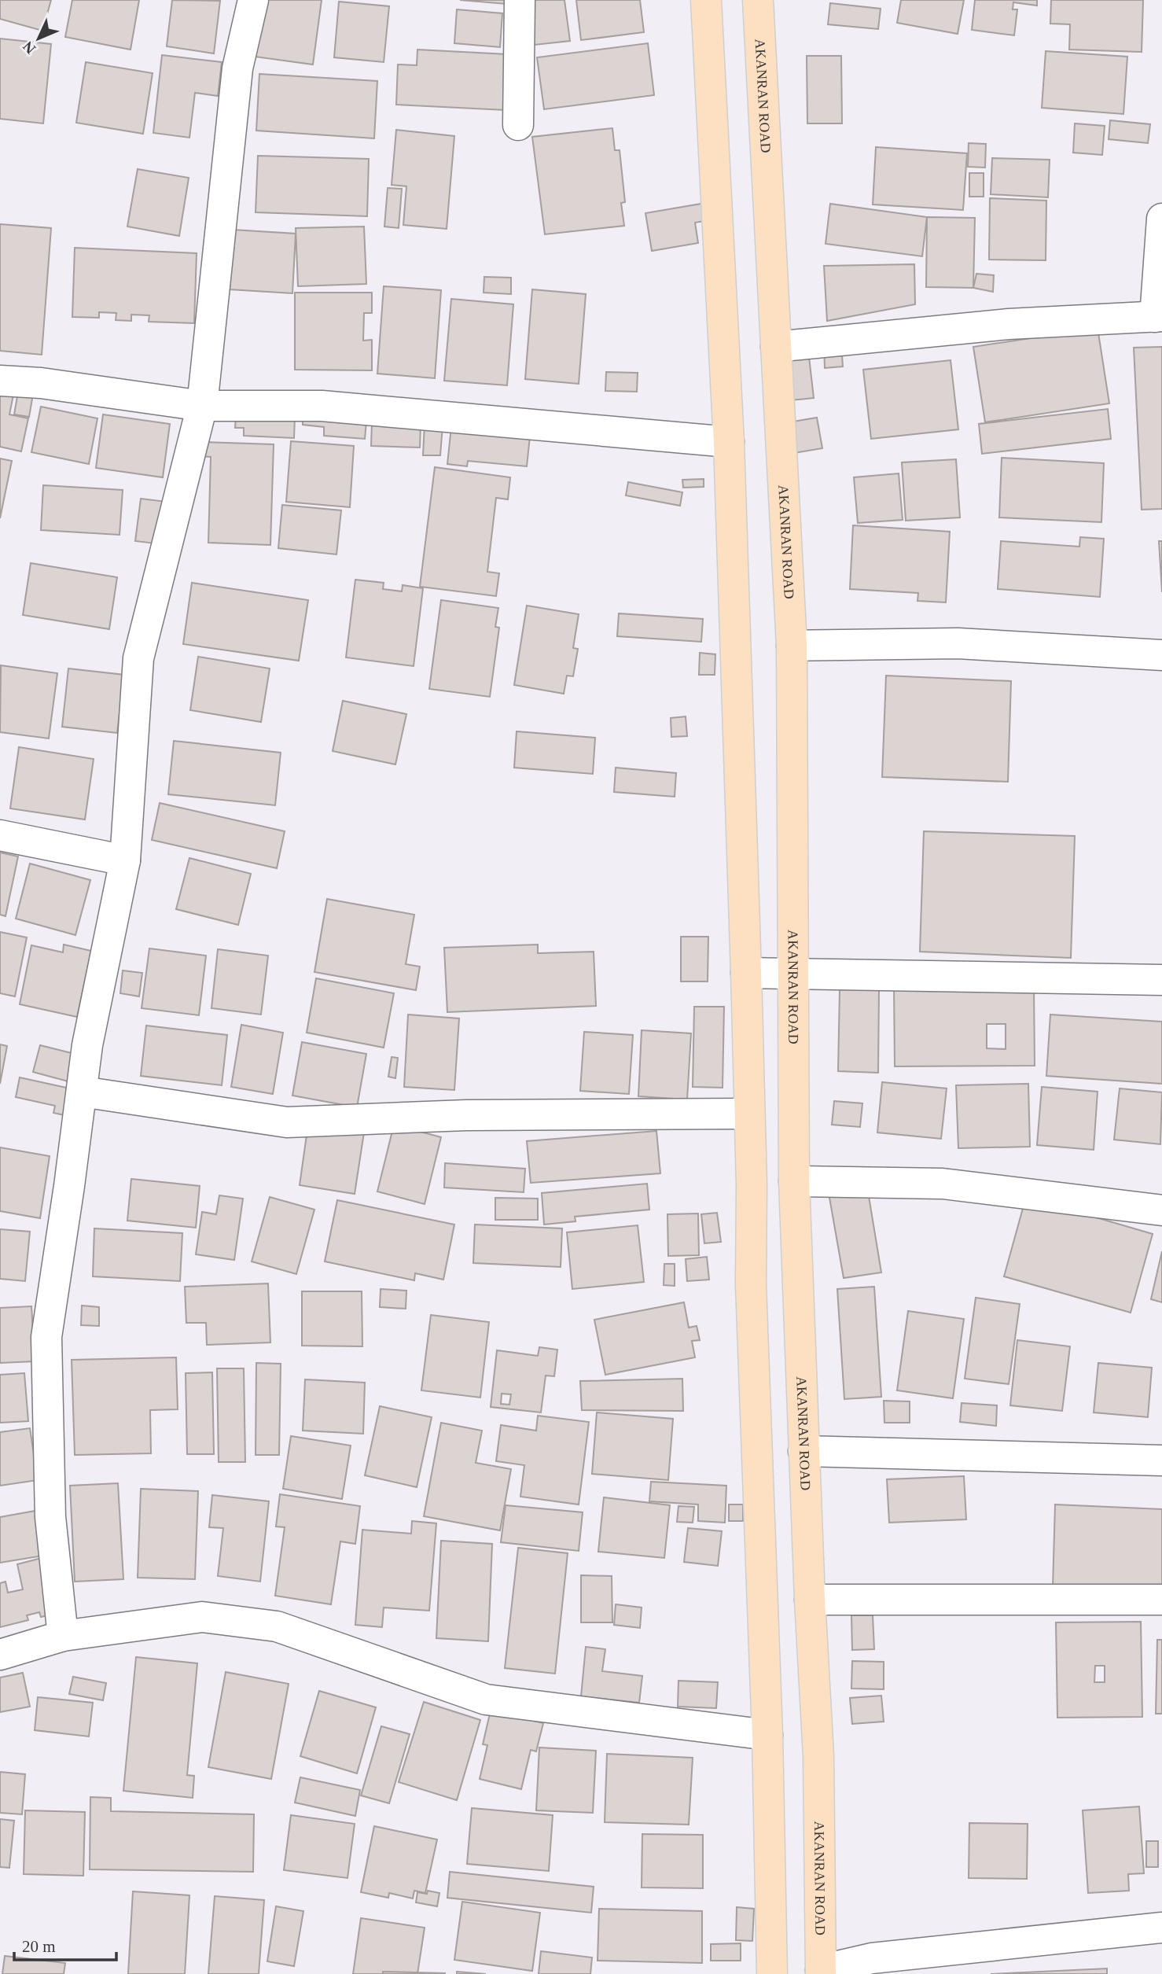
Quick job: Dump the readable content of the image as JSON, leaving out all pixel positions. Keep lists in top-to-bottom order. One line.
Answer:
{"streets":{"main road":["AKANRAN ROAD"]},"scale_bar":"20 m","north":"bottom left"}
